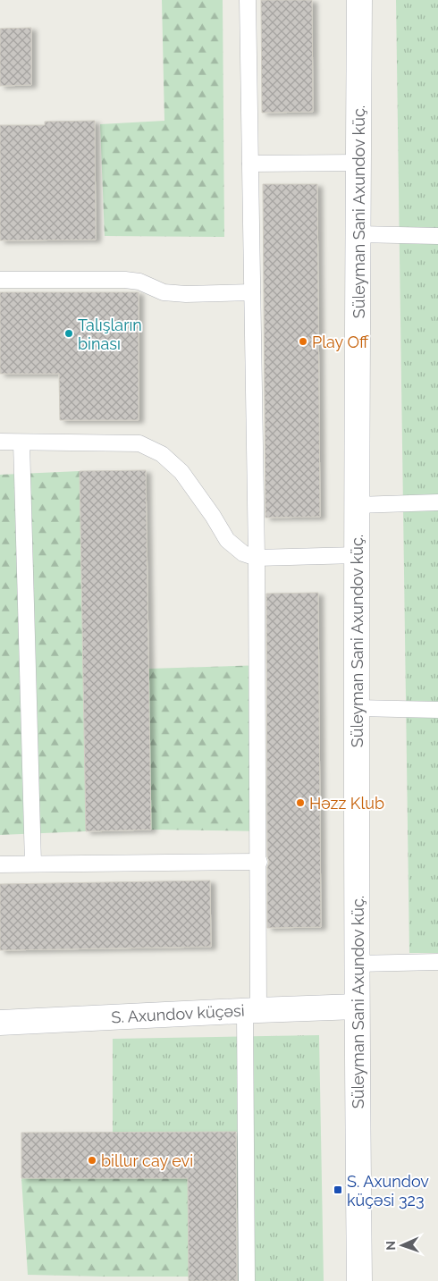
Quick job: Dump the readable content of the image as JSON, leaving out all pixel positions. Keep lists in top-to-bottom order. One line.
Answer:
{"streets":{"street":["Süleyman Sani Axundov küç.","S. Axundov küçəsi"]},"crossings":[["Süleyman Sani Axundov küç.","S. Axundov küçəsi"]],"places":{"other":["Talışların binası","Play Off","Həzz Klub","billur cay evi"],"transit":["S. Axundov küçəsi 323"]},"north":"left"}
